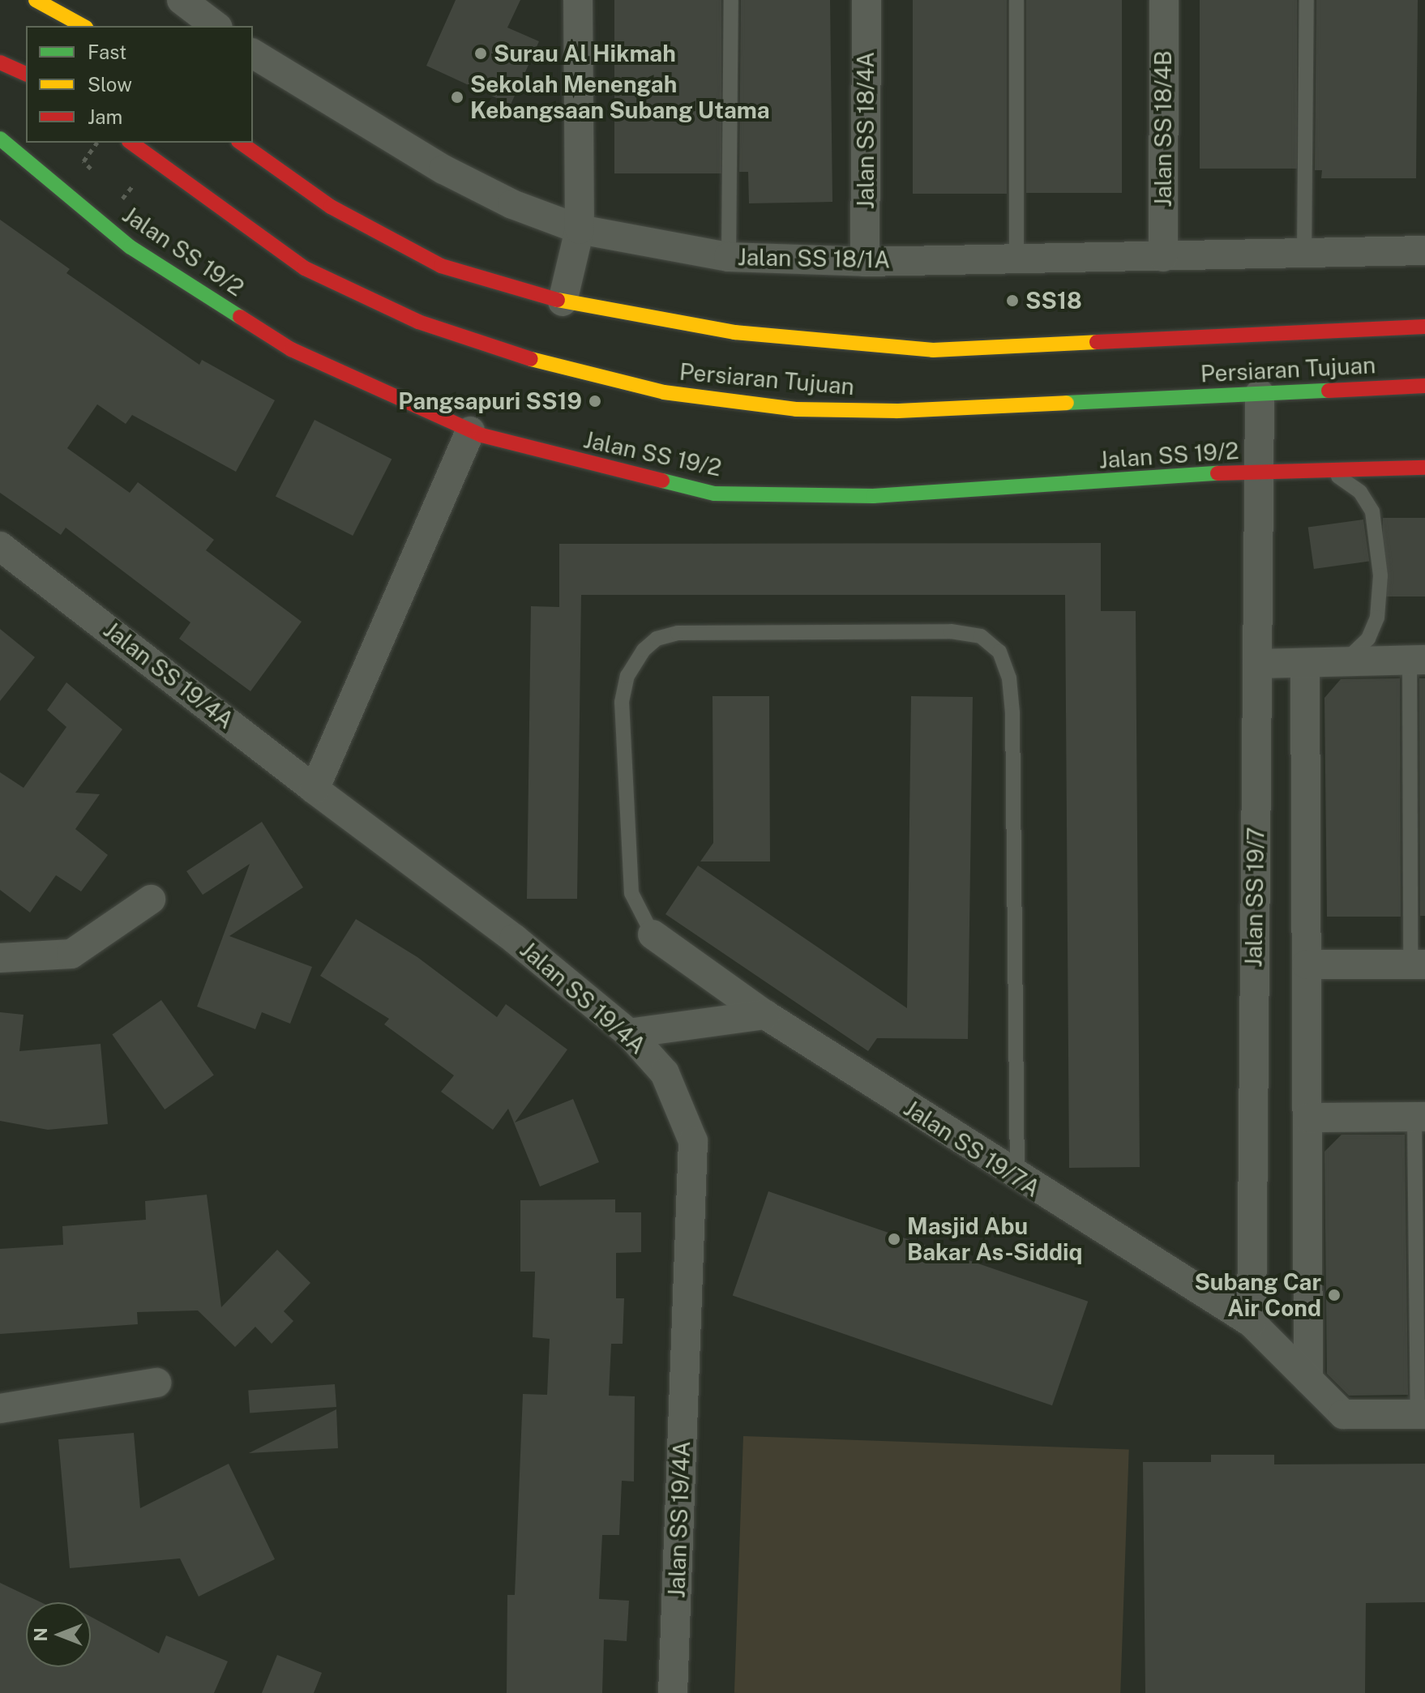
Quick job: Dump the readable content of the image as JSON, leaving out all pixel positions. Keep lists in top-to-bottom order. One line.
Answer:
{"streets":{"main road":["Jalan SS 19/2","Persiaran Tujuan"],"street":["Jalan SS 18/4B","Jalan SS 18/4A","Jalan SS 18/1A","Jalan SS 19/4A","Jalan SS 19/7","Jalan SS 19/7A"]},"crossings":[["Jalan SS 18/4B","Jalan SS 18/1A"],["Jalan SS 18/4A","Jalan SS 18/1A"],["Jalan SS 19/2","Jalan SS 19/7"],["Persiaran Tujuan","Jalan SS 19/7"],["Jalan SS 19/7","Jalan SS 19/7A"]],"places":["Surau Al Hikmah","Sekolah Menengah Kebangsaan Subang Utama","SS18","Pangsapuri SS19","Masjid Abu Bakar As-Siddiq","Subang Car Air Cond"],"legend":["Fast","Slow","Jam"],"north":"left"}
